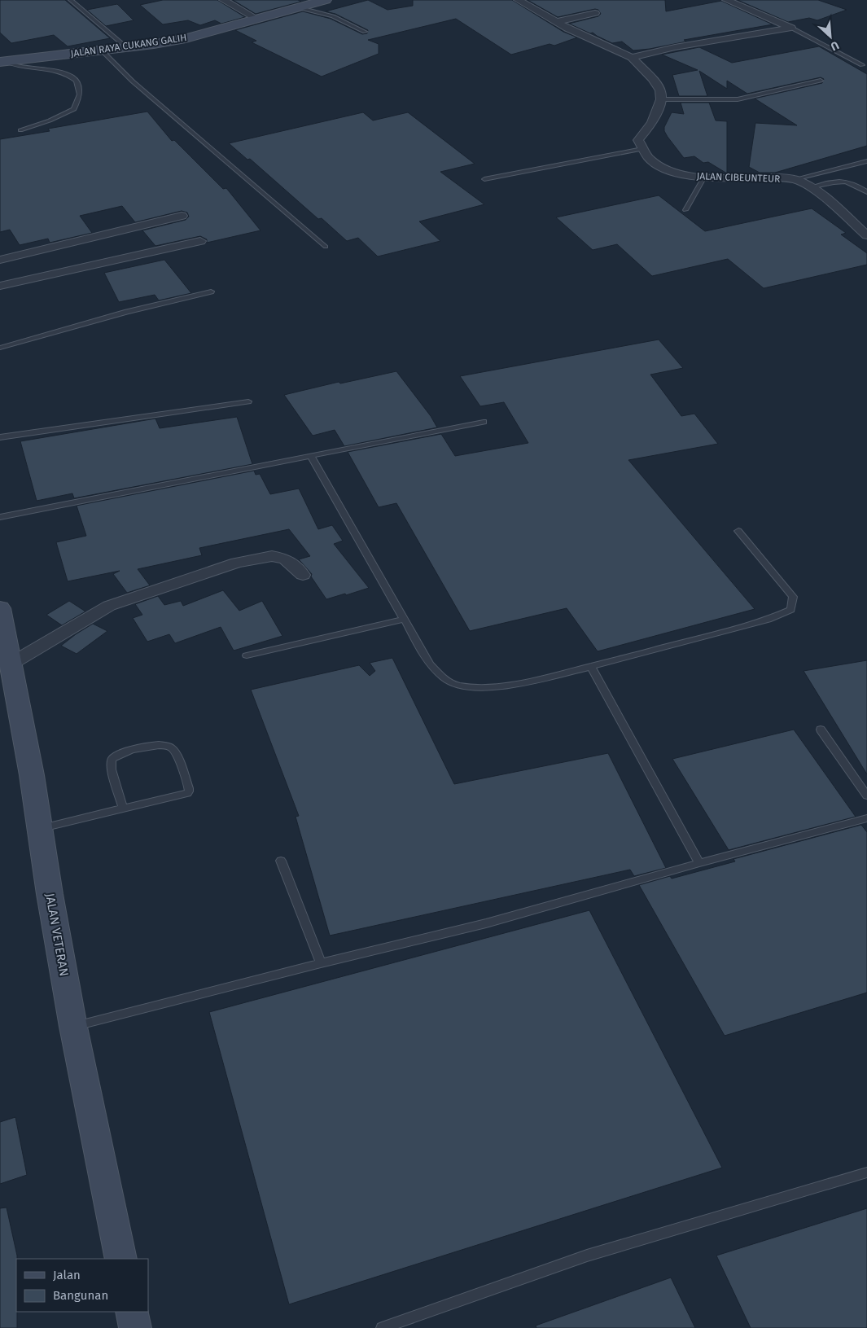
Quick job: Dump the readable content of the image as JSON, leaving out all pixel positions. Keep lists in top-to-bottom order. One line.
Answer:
{"streets":{"main road":["JALAN RAYA CUKANG GALIH","JALAN VETERAN"],"street":["JALAN CIBEUNTEUR"]},"legend":["Jalan","Bangunan"],"north":"bottom right"}
